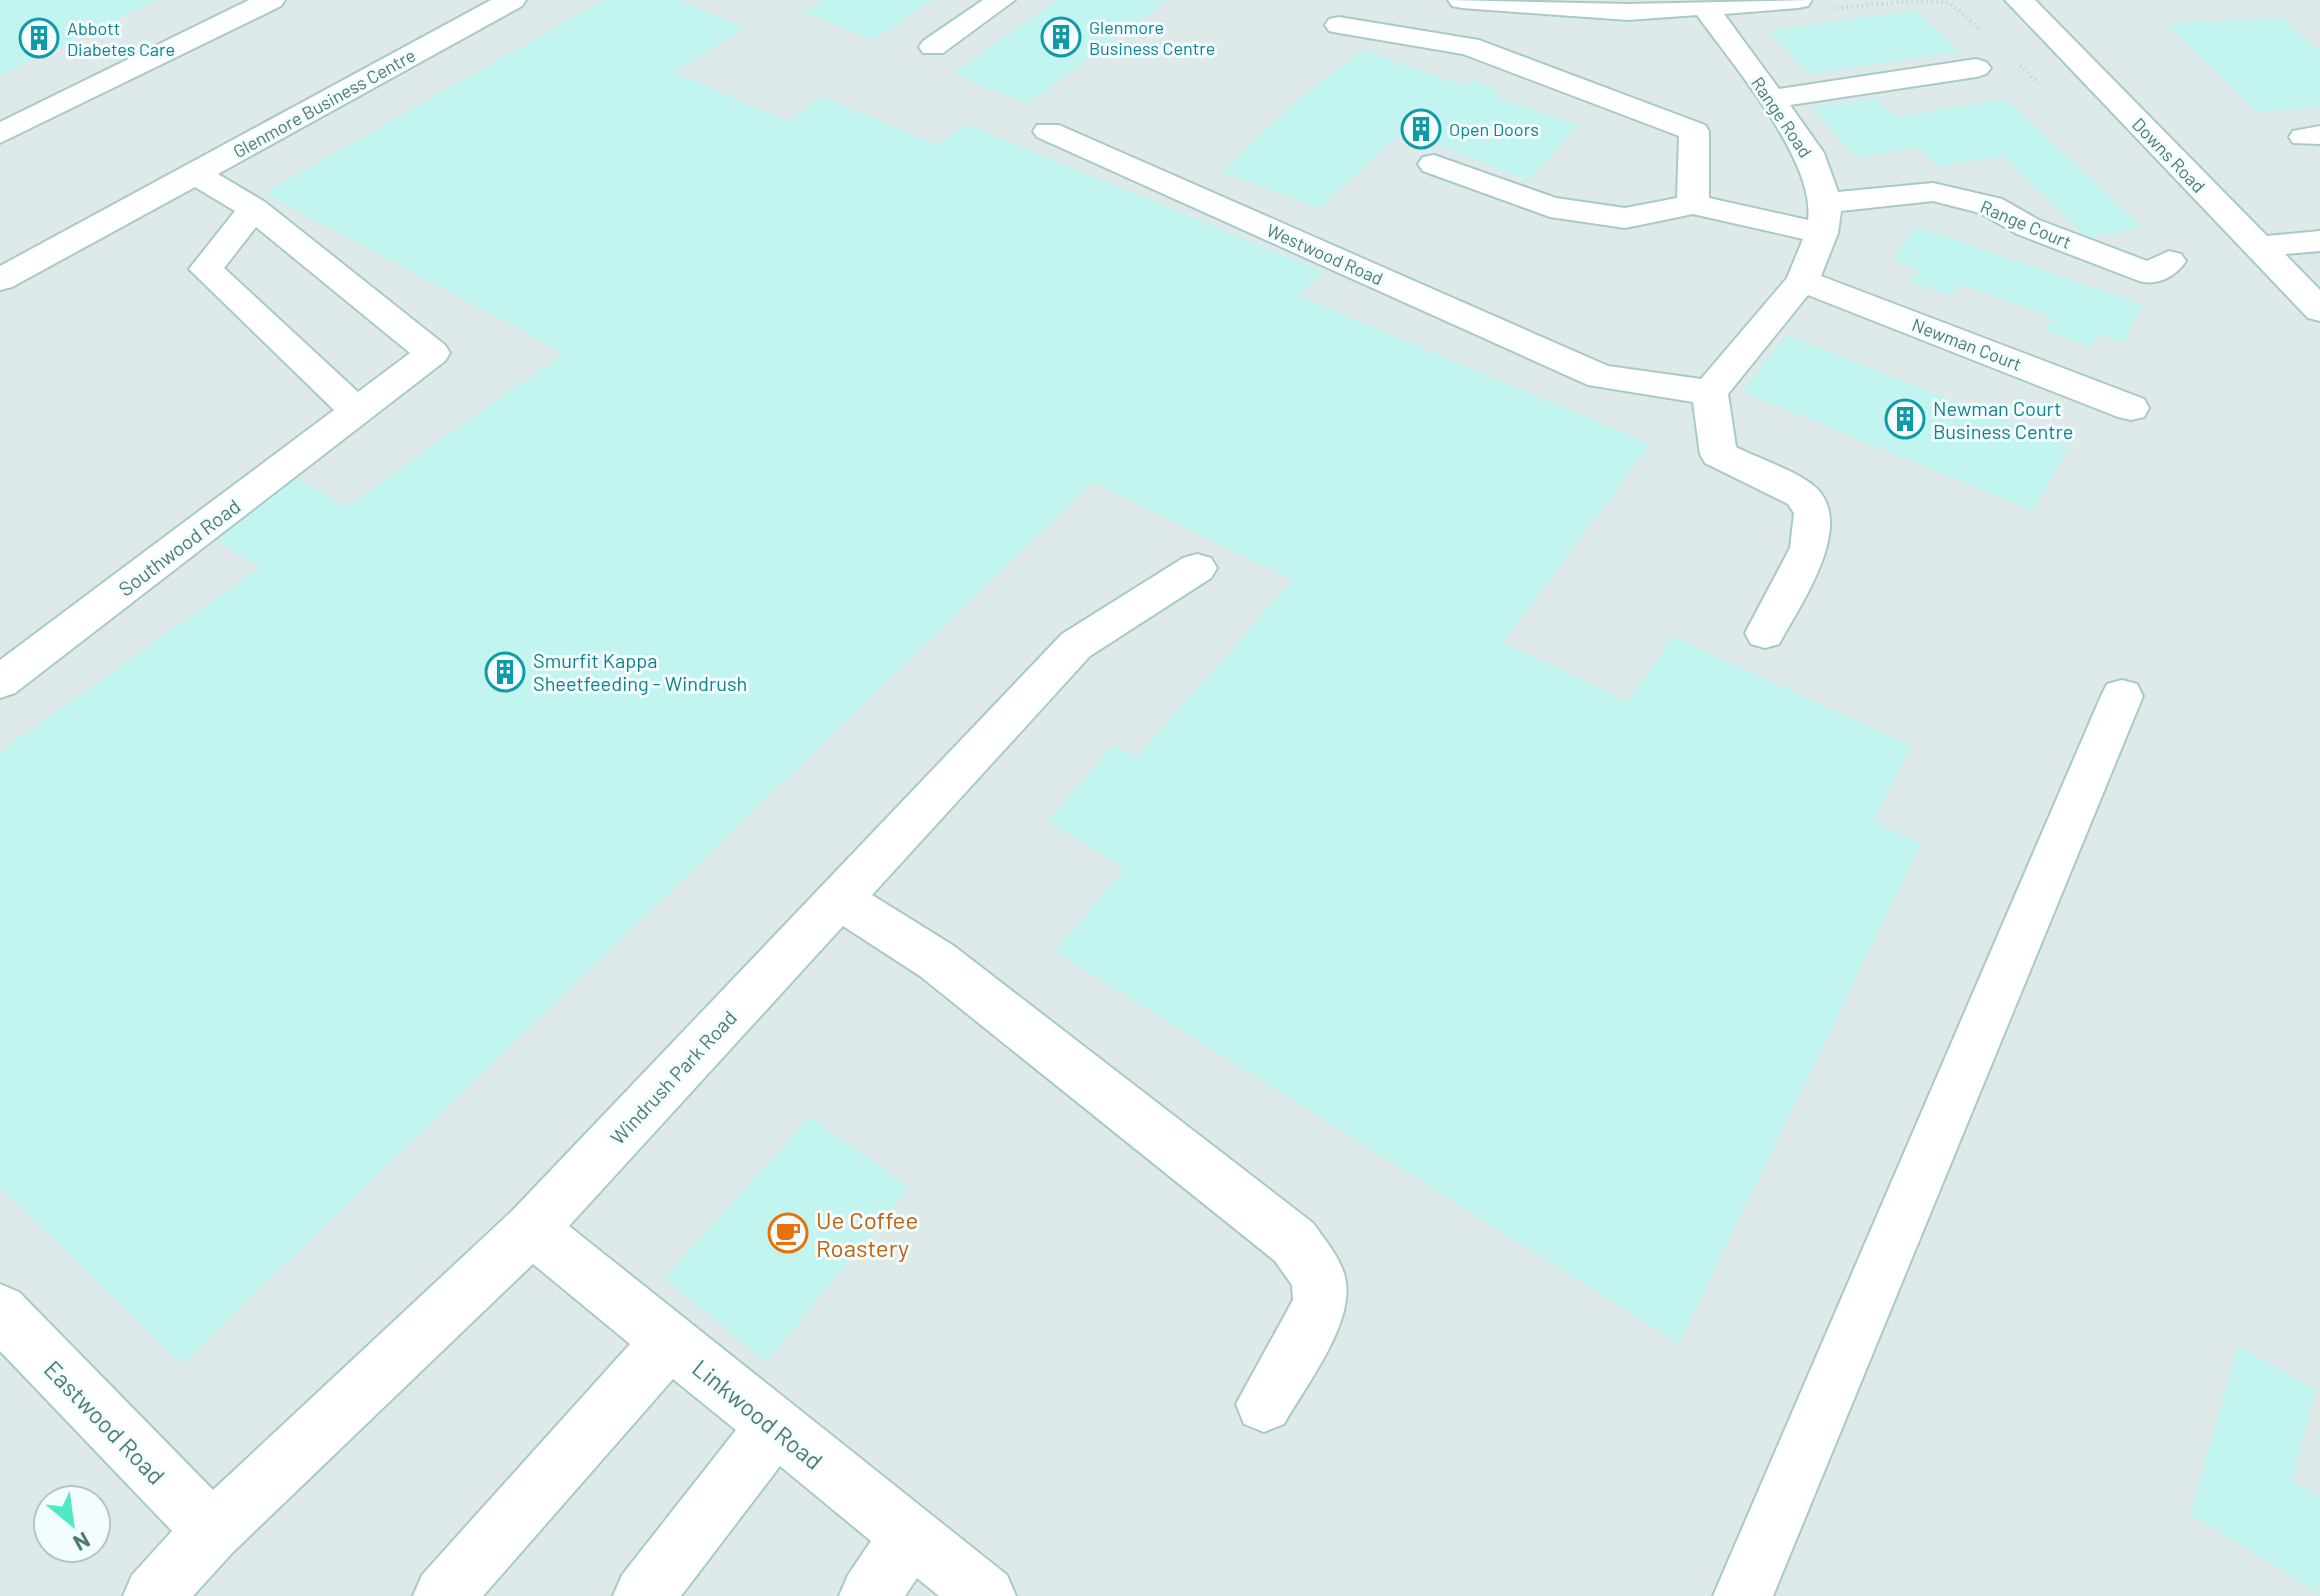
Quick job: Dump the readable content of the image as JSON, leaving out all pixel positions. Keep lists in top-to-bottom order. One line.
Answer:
{"streets":{"street":["Glenmore Business Centre","Range Road","Downs Road","Range Court","Westwood Road","Newman Court","Southwood Road","Windrush Park Road","Linkwood Road","Eastwood Road"]},"crossings":[["Range Road","Range Court"],["Windrush Park Road","Linkwood Road"],["Windrush Park Road","Eastwood Road"]],"places":{"building":["Glenmore Business Centre","Abbott Diabetes Care","Open Doors","Newman Court Business Centre","Smurfit Kappa Sheetfeeding - Windrush"],"cafe":["Ue Coffee Roastery"]},"north":"bottom right"}
